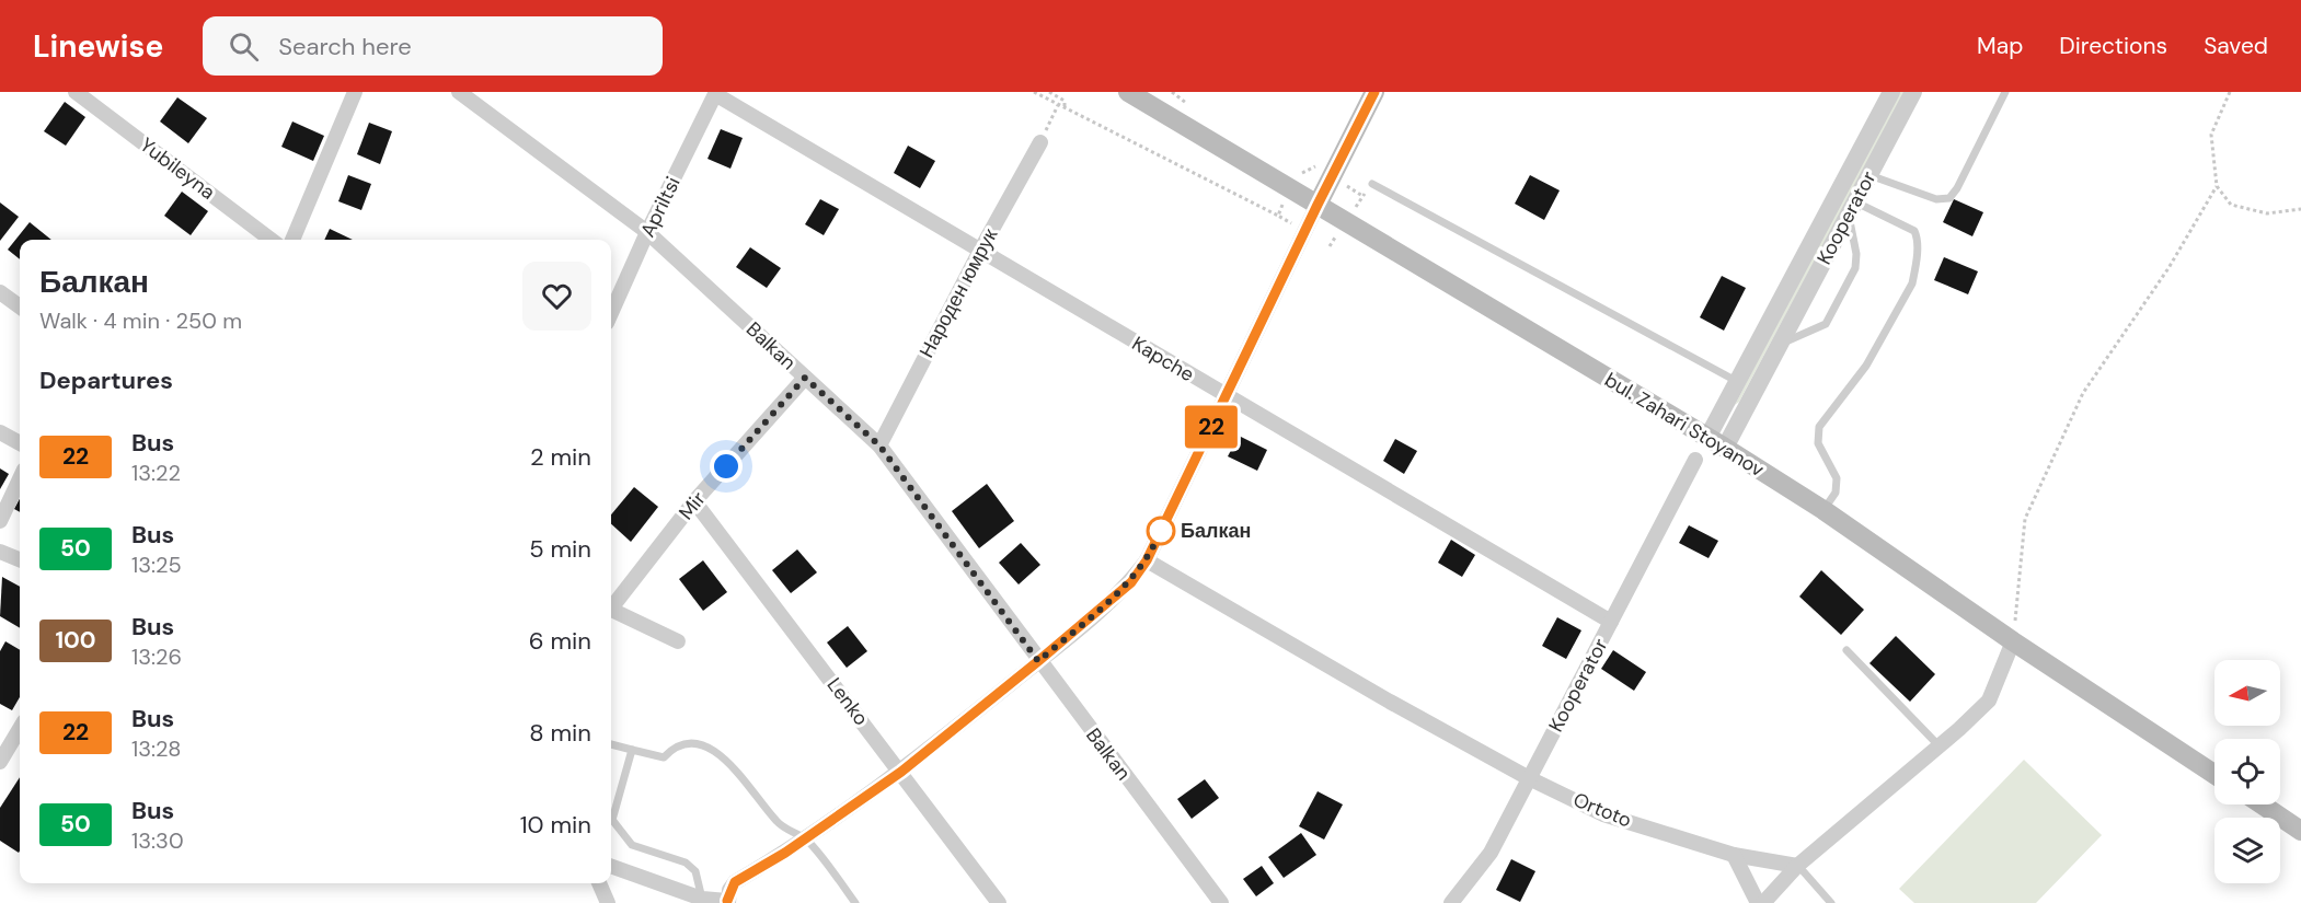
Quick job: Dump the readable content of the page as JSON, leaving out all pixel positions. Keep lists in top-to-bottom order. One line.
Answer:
{"streets":{"main road":["bul. Zahari Stoyanov"],"street":["Yubileyna","Apriltsi","Kooperator","Народен юмрук","Balkan","Kapche","Mir","Lenko","Ortoto"]},"crossings":[["Apriltsi","Balkan"],["Apriltsi","Kapche"],["Kooperator","Kapche"],["Kooperator","bul. Zahari Stoyanov"],["Kooperator","Ortoto"],["Народен юмрук","Balkan"],["Народен юмрук","Kapche"],["Balkan","Mir"],["Mir","Lenko"]],"places":["Балкан"],"lines":["bus line 22"],"north":"left","page":{"header":"Linewise","search":"Search here","nav":["Map","Directions","Saved"],"on_map":"22","heading":[["Балкан","Walk · 4 min · 250 m"],"Departures"],"list":[{"mark":"22","name":"Bus","note":"13:22","value":"2 min"},{"mark":"50","name":"Bus","note":"13:25","value":"5 min"},{"mark":"100","name":"Bus","note":"13:26","value":"6 min"},{"mark":"22","name":"Bus","note":"13:28","value":"8 min"},{"mark":"50","name":"Bus","note":"13:30","value":"10 min"}]}}
